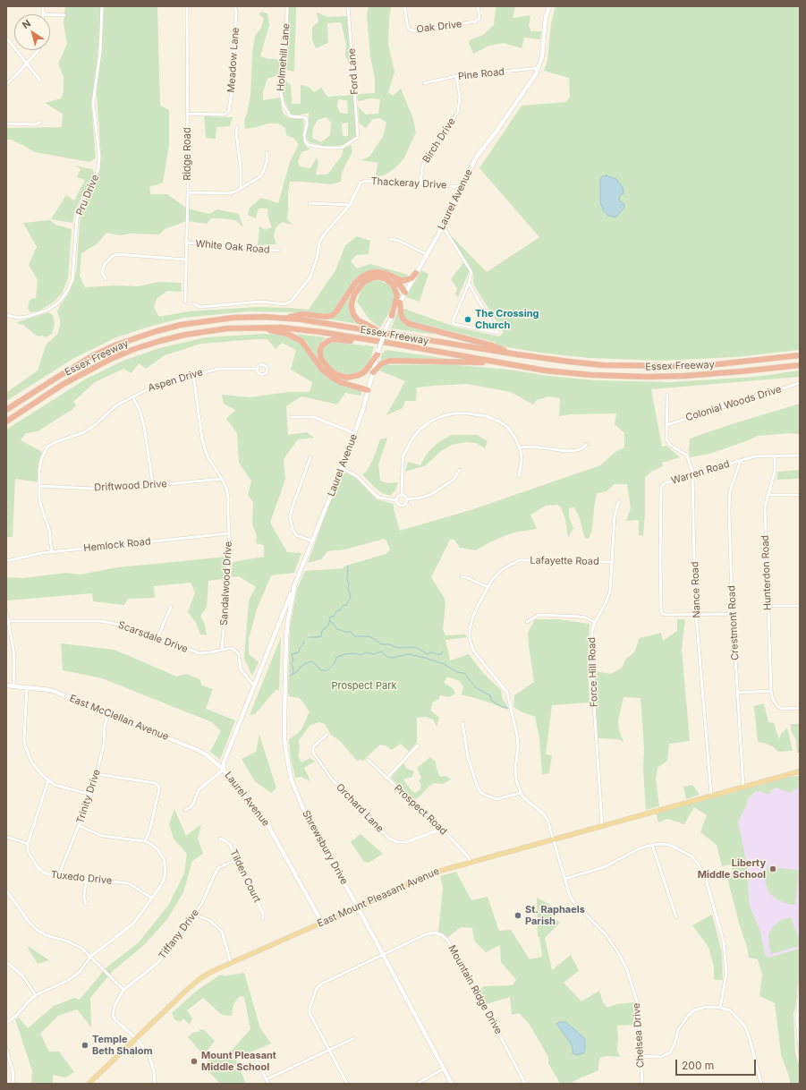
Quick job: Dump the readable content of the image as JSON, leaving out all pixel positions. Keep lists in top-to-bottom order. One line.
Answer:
{"streets":{"highway":["Essex Freeway"],"main road":["Laurel Avenue","East McClellan Avenue","Shrewsbury Drive","East Mount Pleasant Avenue"],"street":["Oak Drive","Holmehill Lane","Meadow Lane","Ford Lane","Pine Road","Birch Drive","Ridge Road","Thackeray Drive","Pru Drive","White Oak Road","Aspen Drive","Colonial Woods Drive","Warren Road","Driftwood Drive","Hemlock Road","Lafayette Road","Hunterdon Road","Sandalwood Drive","Nance Road","Crestmont Road","Scarsdale Drive","Force Hill Road","Trinity Drive","Orchard Lane","Prospect Road","Tilden Court","Tuxedo Drive","Tiffany Drive","Mountain Ridge Drive","Chelsea Drive"]},"crossings":[["Holmehill Lane","Ford Lane"],["Meadow Lane","Ridge Road"],["Pine Road","Birch Drive"],["Pine Road","Laurel Avenue"],["Birch Drive","Thackeray Drive"],["Ridge Road","White Oak Road"],["Thackeray Drive","Laurel Avenue"],["Laurel Avenue","Scarsdale Drive"],["Laurel Avenue","East McClellan Avenue"],["Laurel Avenue","Shrewsbury Drive"],["Laurel Avenue","East Mount Pleasant Avenue"],["Aspen Drive","Driftwood Drive"],["Aspen Drive","Hemlock Road"],["Aspen Drive","Sandalwood Drive"],["Colonial Woods Drive","Nance Road"],["Warren Road","Hunterdon Road"],["Warren Road","Nance Road"],["Warren Road","Crestmont Road"],["Driftwood Drive","Sandalwood Drive"],["Hemlock Road","Sandalwood Drive"],["Lafayette Road","Force Hill Road"],["Lafayette Road","East Mount Pleasant Avenue"],["Lafayette Road","Chelsea Drive"],["Sandalwood Drive","Scarsdale Drive"],["Nance Road","East Mount Pleasant Avenue"],["Crestmont Road","East Mount Pleasant Avenue"],["Force Hill Road","East Mount Pleasant Avenue"],["East McClellan Avenue","Trinity Drive"],["Trinity Drive","Tuxedo Drive"],["Orchard Lane","Prospect Road"],["Prospect Road","East Mount Pleasant Avenue"],["Shrewsbury Drive","East Mount Pleasant Avenue"],["Shrewsbury Drive","Mountain Ridge Drive"],["Tilden Court","Tiffany Drive"],["East Mount Pleasant Avenue","Tiffany Drive"],["East Mount Pleasant Avenue","Chelsea Drive"]],"parks":["Prospect Park"],"places":["The Crossing Church","Liberty Middle School","St. Raphaels Parish","Temple Beth Shalom","Mount Pleasant Middle School"],"scale_bar":"200 m","north":"top left"}
